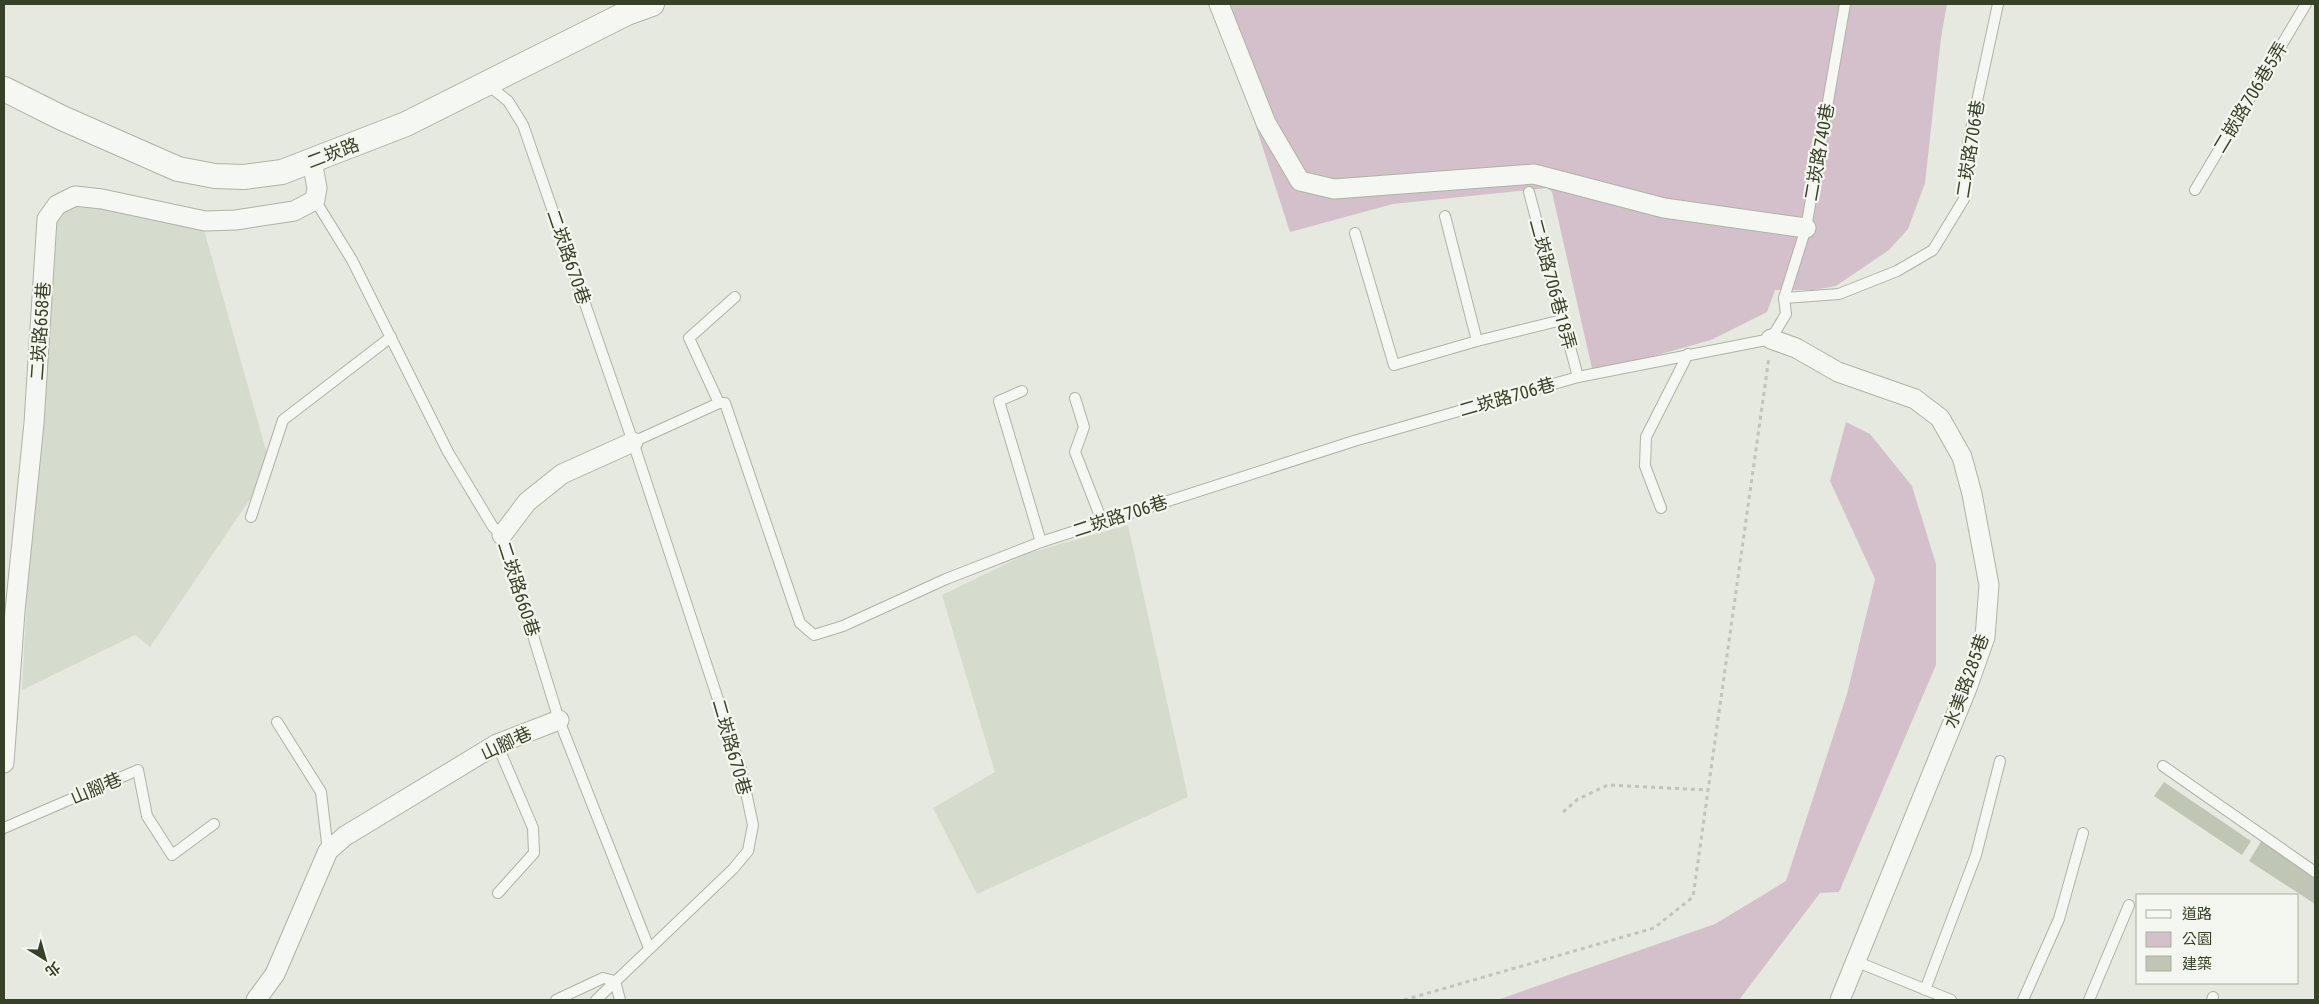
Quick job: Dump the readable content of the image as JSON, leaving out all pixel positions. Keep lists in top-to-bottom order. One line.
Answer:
{"streets":{"street":["二崁路","二崁路658巷","水美路285巷","山腳巷"],"lane":["二嵌路706巷5弄","二崁路706巷","二崁路740巷","二崁路670巷","二崁路706巷18弄","二崁路660巷"]},"crossings":[["二崁路706巷","二崁路740巷"],["二崁路706巷","二崁路706巷18弄"],["二崁路706巷","水美路285巷"],["二崁路","二崁路670巷"],["二崁路670巷","二崁路660巷"],["二崁路658巷","二崁路660巷"],["二崁路660巷","山腳巷"]],"legend":["道路","公園","建築"],"north":"bottom right"}
